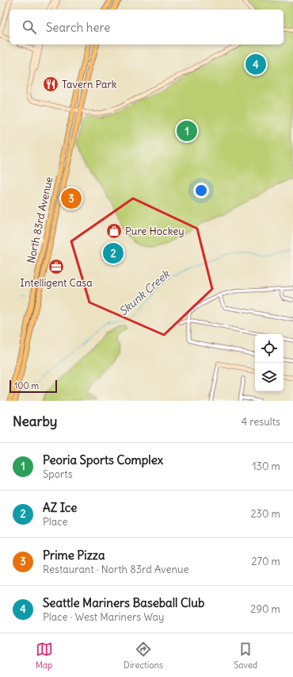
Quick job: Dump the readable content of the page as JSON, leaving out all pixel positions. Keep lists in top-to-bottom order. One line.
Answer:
{"streets":{"main road":["North 83rd Avenue"]},"water":["Skunk Creek"],"places":{"restaurant":["Tavern Park"],"shop":["Pure Hockey"],"office":["Intelligent Casa"]},"scale_bar":"100 m","page":{"search":"Search here","pins":["4","1","3","2"],"scale":"100 m","heading":["Nearby","4 results"],"list":[{"mark":"1","name":"Peoria Sports Complex","note":"Sports","value":"130 m"},{"mark":"2","name":"AZ Ice","note":"Place","value":"230 m"},{"mark":"3","name":"Prime Pizza","note":"Restaurant · North 83rd Avenue","value":"270 m"},{"mark":"4","name":"Seattle Mariners Baseball Club","note":"Place · West Mariners Way","value":"290 m"}],"nav":["Map","Directions","Saved"]}}
